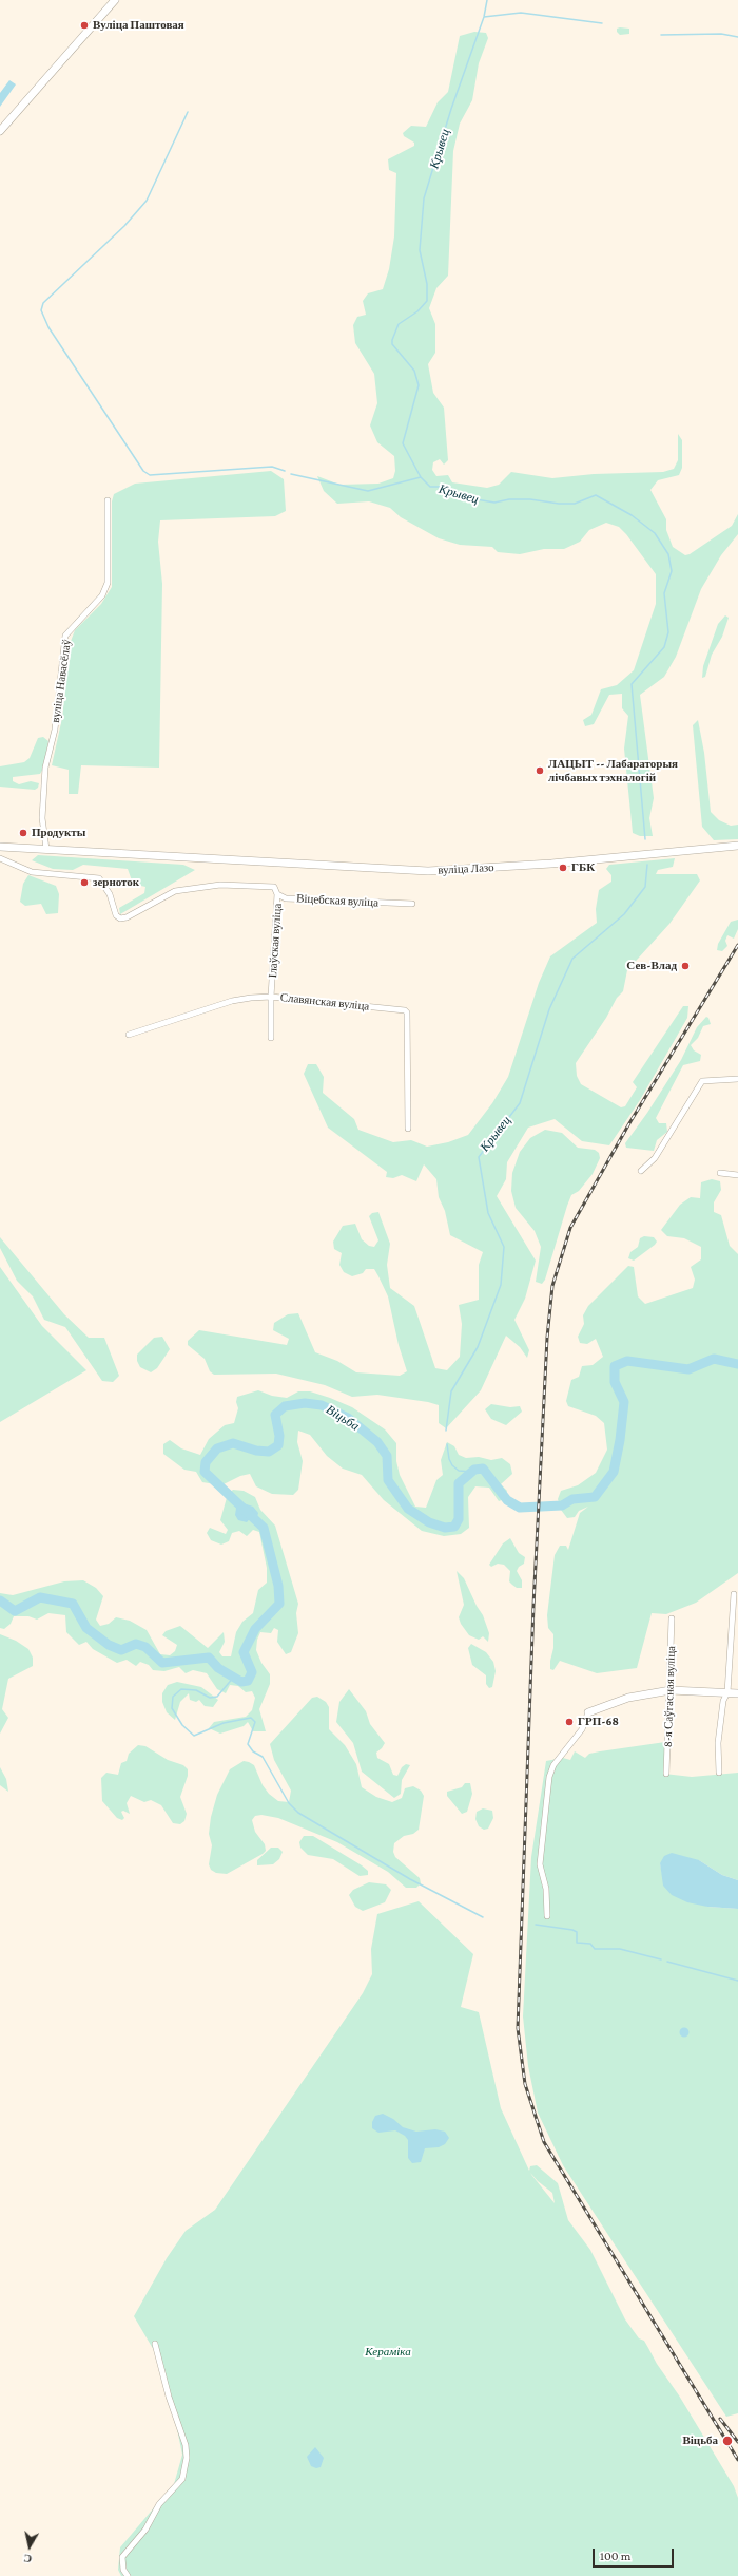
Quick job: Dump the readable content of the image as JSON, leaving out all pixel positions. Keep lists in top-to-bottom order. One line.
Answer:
{"streets":{"main road":["вуліца Лазо"],"street":["вуліца Навасёлаў","Віцебская вуліца","Ілаўская вуліца","Славянская вуліца","8-я Саўгасная вуліца"]},"crossings":[["вуліца Навасёлаў","вуліца Лазо"],["Віцебская вуліца","Ілаўская вуліца"],["Ілаўская вуліца","Славянская вуліца"]],"water":["Крывец","Віцьба"],"parks":["Кераміка"],"places":["Вуліца Паштовая","ЛАЦЫТ -- Лабараторыя лічбавых тэхналогій","Продукты","ГБК","зерноток","Сев-Влад","ГРП-68","Віцьба"],"scale_bar":"100 m","north":"bottom"}
